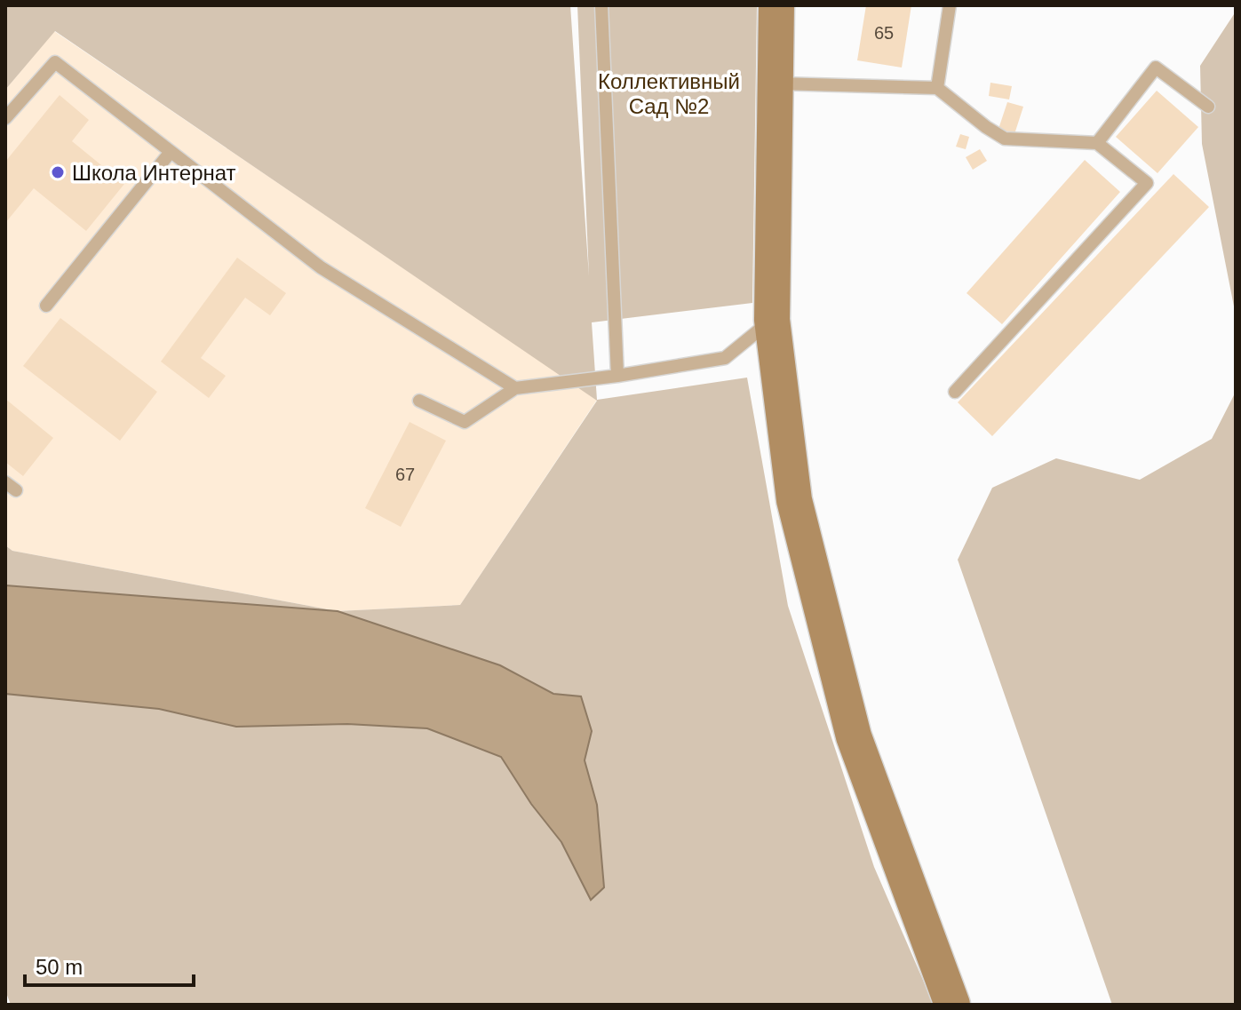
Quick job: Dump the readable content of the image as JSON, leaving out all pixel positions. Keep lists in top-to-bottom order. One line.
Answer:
{"parks":["Коллективный Сад №2"],"places":["Школа Интернат"],"house_numbers":["65","67"],"scale_bar":"50 m"}
